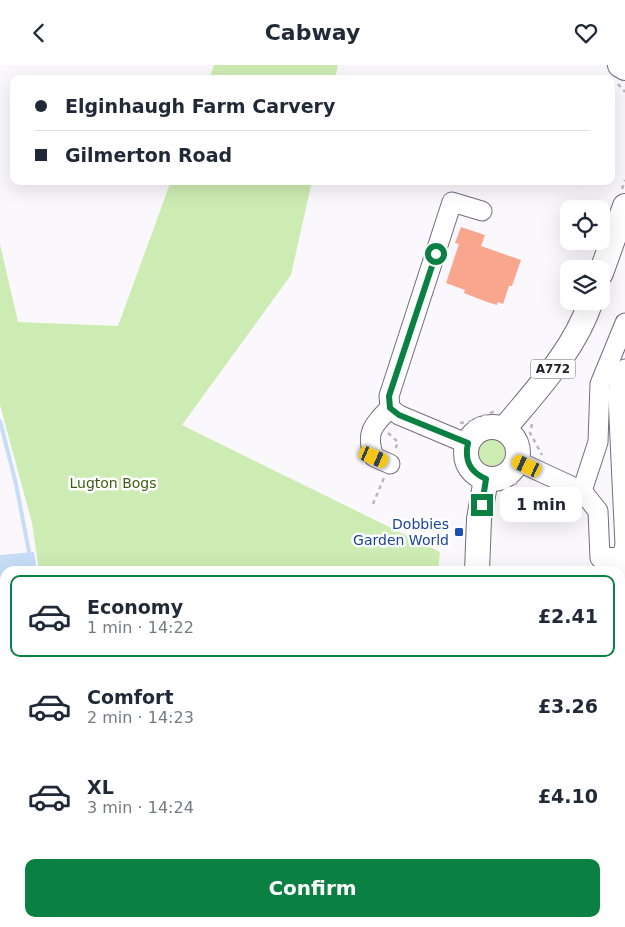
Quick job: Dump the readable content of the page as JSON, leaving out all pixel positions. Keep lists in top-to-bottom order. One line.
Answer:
{"streets":{"main road":["A772"]},"parks":["Lugton Bogs"],"places":{"transit":["Dobbies Garden World"]},"page":{"header":"Cabway","banner":["Elginhaugh Farm Carvery","Gilmerton Road"],"bubble":"1 min","list":[{"name":"Economy","note":"1 min · 14:22","value":"£2.41"},{"name":"Comfort","note":"2 min · 14:23","value":"£3.26"},{"name":"XL","note":"3 min · 14:24","value":"£4.10"}],"buttons":"Confirm"}}
